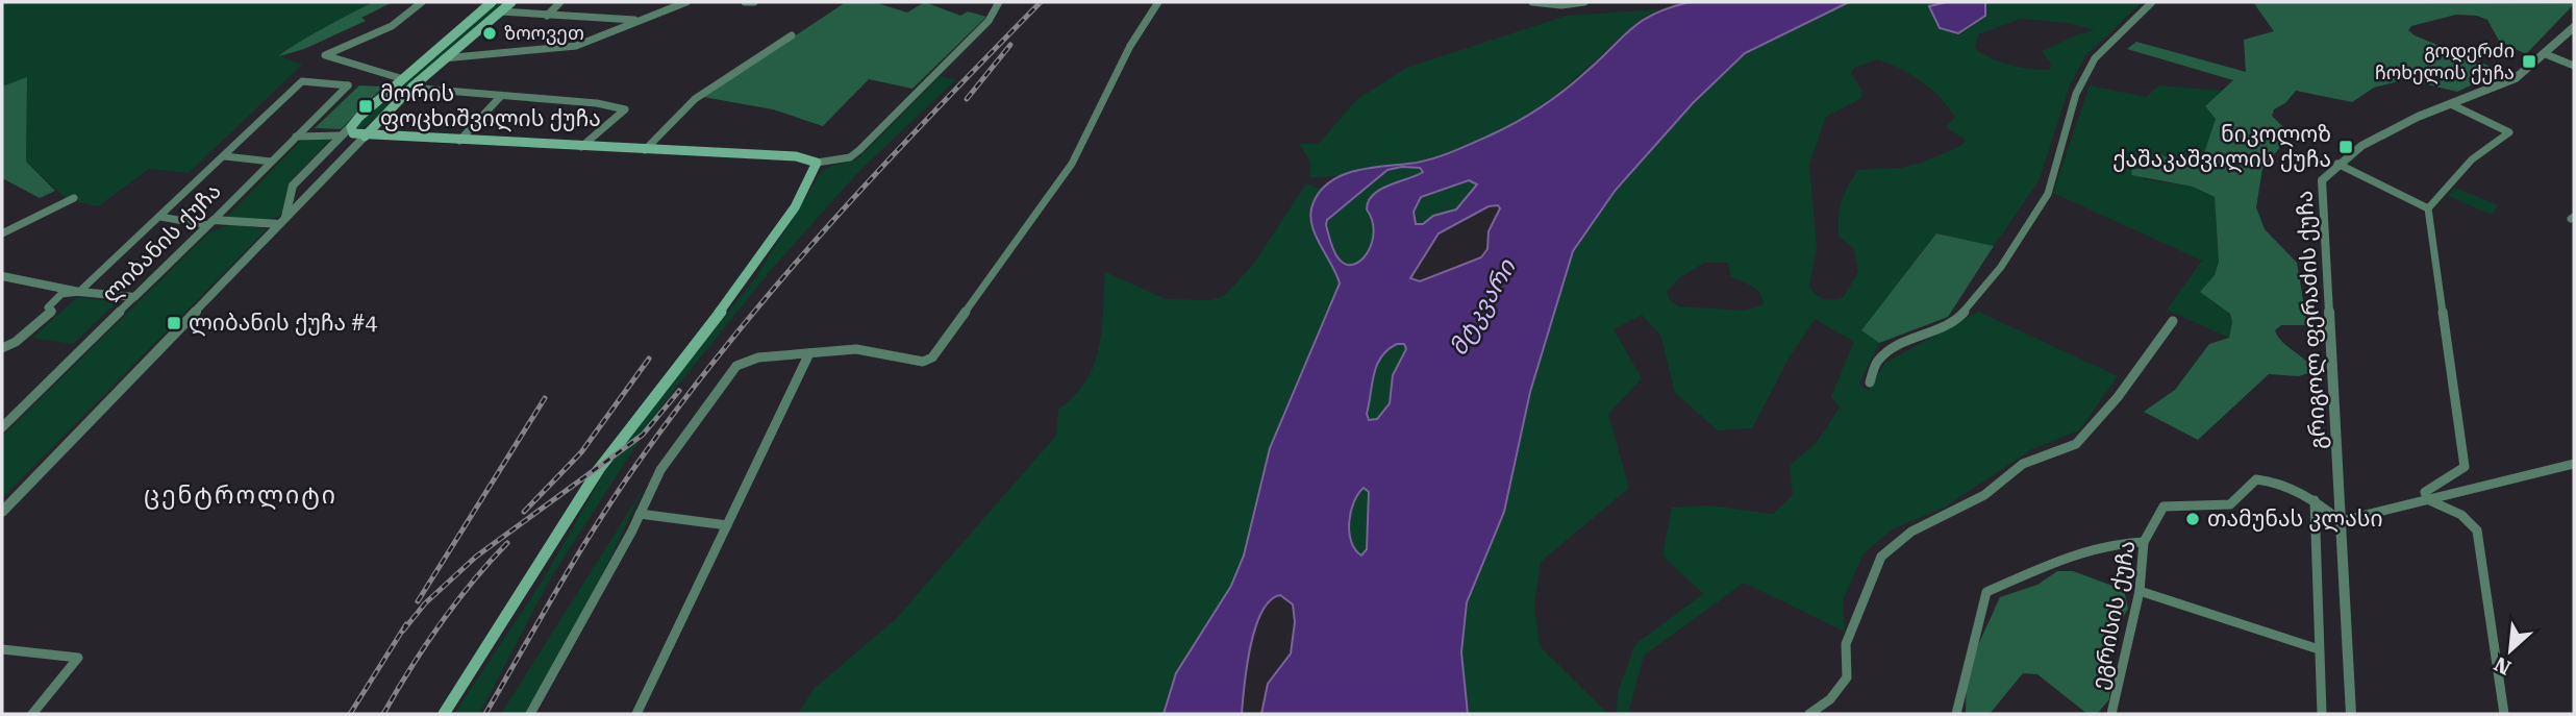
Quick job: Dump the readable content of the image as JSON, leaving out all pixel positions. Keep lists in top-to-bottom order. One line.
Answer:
{"streets":{"street":["ლიბანის ქუჩა","გრიგოლ ფერაძის ქუჩა","ეგრისის ქუჩა"]},"crossings":[["გრიგოლ ფერაძის ქუჩა","ეგრისის ქუჩა"]],"districts":["ცენტროლიტი"],"water":["მტკვარი"],"places":{"other":["ზოოვეთ","თამუნას კლასი"],"transit":["გოდერძი ჩოხელის ქუჩა","მორის ფოცხიშვილის ქუჩა","ნიკოლოზ ქაშაკაშვილის ქუჩა","ლიბანის ქუჩა #4"]},"north":"bottom left"}
